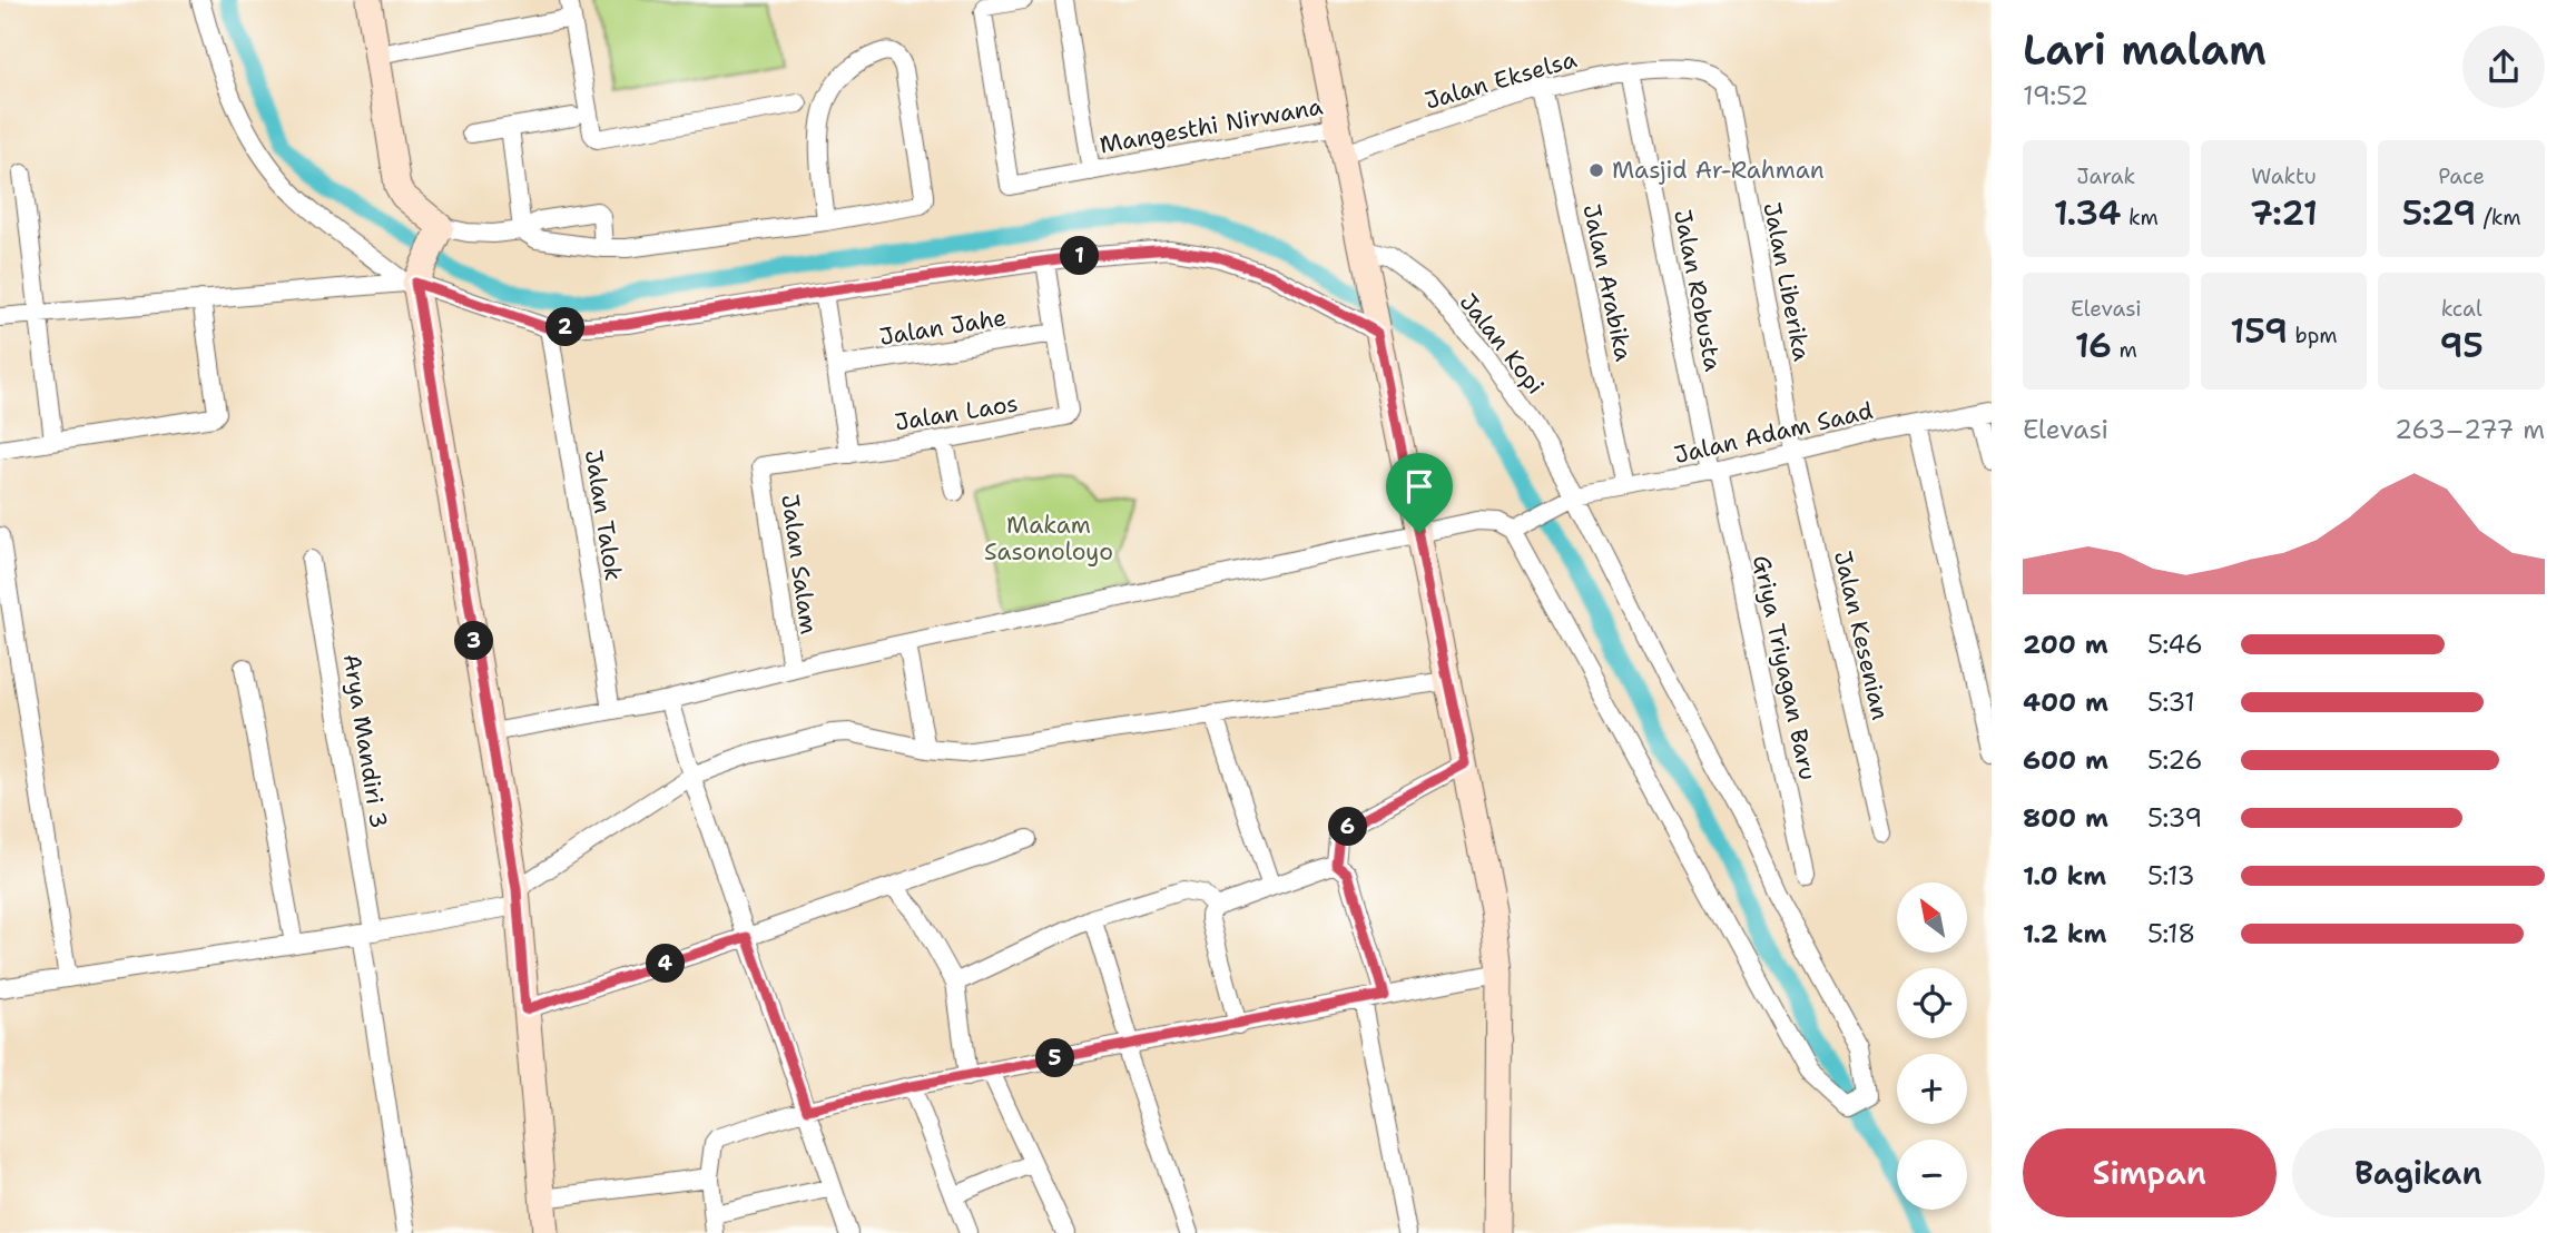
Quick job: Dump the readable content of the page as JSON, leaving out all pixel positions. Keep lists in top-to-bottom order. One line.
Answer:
{"streets":{"street":["Jalan Ekselsa","Mangesthi Nirwana","Jalan Liberika","Jalan Arabika","Jalan Robusta","Jalan Jahe","Jalan Kopi","Jalan Laos","Jalan Adam Saad","Jalan Talok","Jalan Salam","Jalan Kesenian","Griya Triyagan Baru","Arya Mandiri 3"]},"crossings":[["Jalan Ekselsa","Jalan Liberika"],["Jalan Ekselsa","Jalan Arabika"],["Jalan Ekselsa","Jalan Robusta"],["Jalan Liberika","Jalan Adam Saad"],["Jalan Liberika","Jalan Kesenian"],["Jalan Arabika","Jalan Adam Saad"],["Jalan Robusta","Jalan Adam Saad"],["Jalan Robusta","Griya Triyagan Baru"],["Jalan Jahe","Jalan Laos"],["Jalan Kopi","Jalan Adam Saad"],["Jalan Laos","Jalan Salam"],["Jalan Adam Saad","Jalan Kesenian"],["Jalan Adam Saad","Griya Triyagan Baru"]],"parks":["Makam Sasonoloyo"],"places":["Masjid Ar-Rahman"],"north":"top left","page":{"heading":["Lari malam","19:52"],"stats":[["Jarak","1.34 km"],["Waktu","7:21"],["Pace","5:29 /km"],["Elevasi","16 m"],["159 bpm"],["kcal","95"]],"pins":["1","2","3","6","4","5"],"chart":["Elevasi","263–277 m"],"list":[{"name":"200 m","note":"5:46"},{"name":"400 m","note":"5:31"},{"name":"600 m","note":"5:26"},{"name":"800 m","note":"5:39"},{"name":"1.0 km","note":"5:13"},{"name":"1.2 km","note":"5:18"}],"map_buttons":["+","−"],"buttons":["Simpan","Bagikan"]}}
